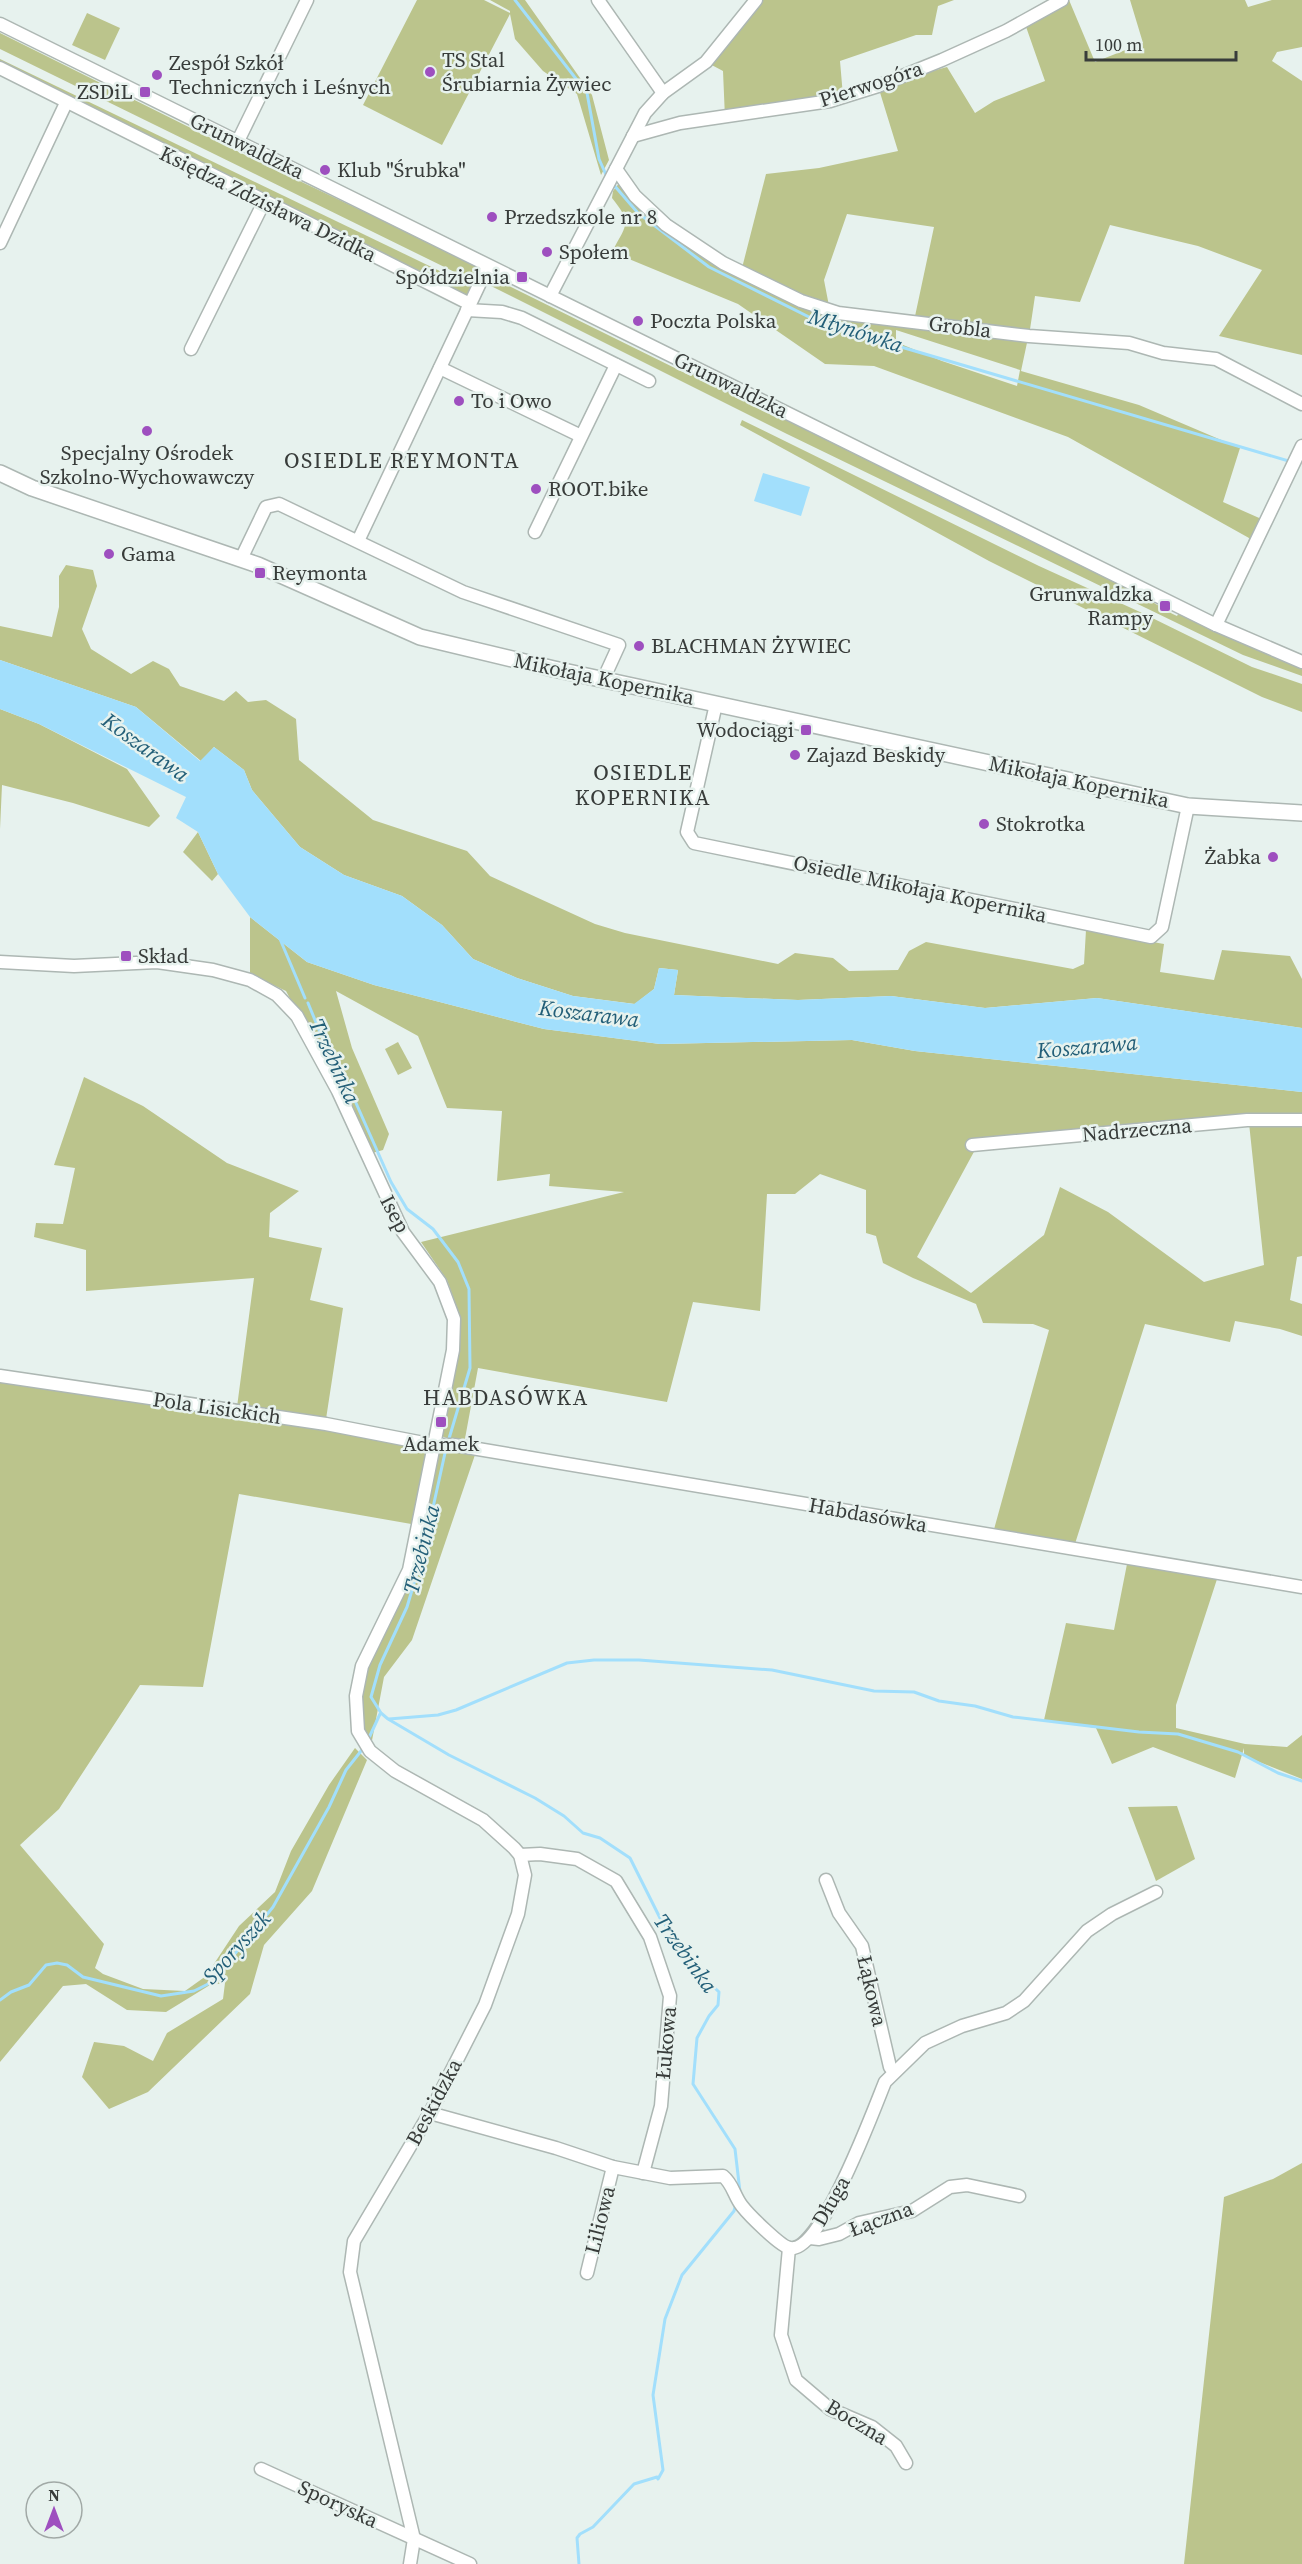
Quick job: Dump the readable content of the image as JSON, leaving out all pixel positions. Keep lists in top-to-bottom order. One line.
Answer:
{"streets":{"main road":["Mikołaja Kopernika"],"street":["Pierwogóra","Grunwaldzka","Księdza Zdzisława Dzidka","Grobla","Osiedle Mikołaja Kopernika","Nadrzeczna","Isep","Pola Lisickich","Habdasówka","Łąkowa","Łukowa","Beskidzka","Długa","Łączna","Liliowa","Boczna","Sporyska"]},"crossings":[["Mikołaja Kopernika","Osiedle Mikołaja Kopernika"],["Isep","Pola Lisickich"],["Isep","Habdasówka"],["Isep","Łukowa"],["Isep","Beskidzka"],["Pola Lisickich","Habdasówka"],["Łąkowa","Długa"],["Łukowa","Beskidzka"],["Beskidzka","Sporyska"],["Długa","Łączna"],["Długa","Boczna"]],"districts":["OSIEDLE REYMONTA","OSIEDLE KOPERNIKA","HABDASÓWKA"],"water":["Młynówka","Koszarawa","Trzebinka","Sporyszek"],"places":{"other":["TS Stal Śrubiarnia Żywiec","Zespół Szkół Technicznych i Leśnych","Klub \"Śrubka\"","Przedszkole nr 8","Społem","Poczta Polska","To i Owo","Specjalny Ośrodek Szkolno-Wychowawczy","ROOT.bike","Gama","BLACHMAN ŻYWIEC","Zajazd Beskidy","Stokrotka","Żabka"],"transit":["ZSDiL","Spółdzielnia","Reymonta","Grunwaldzka Rampy","Wodociągi","Skład","Adamek"]},"scale_bar":"100 m","north":"top"}
